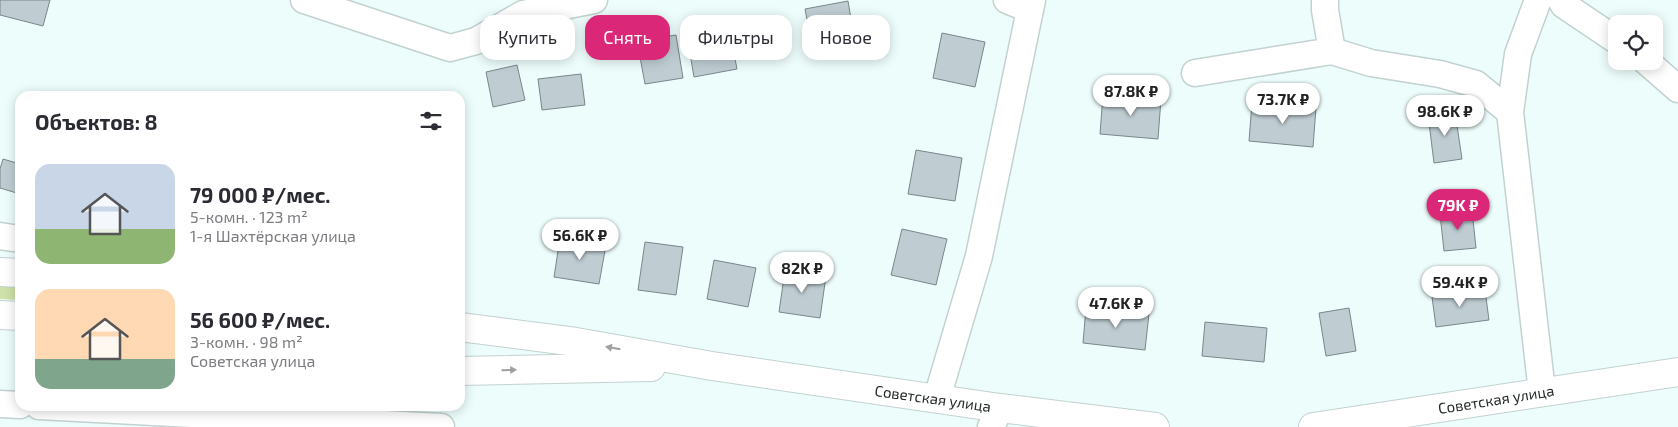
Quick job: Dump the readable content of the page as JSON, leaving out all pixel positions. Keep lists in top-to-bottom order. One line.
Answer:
{"streets":{"main road":["Советская улица"]},"page":{"chip":["Купить","Снять","Фильтры","Новое"],"price":["87.8K ₽","73.7K ₽","98.6K ₽","79K ₽","56.6K ₽","82K ₽","59.4K ₽","47.6K ₽"],"heading":"Объектов: 8","list":[{"name":"79 000 ₽/мес.","note":"5-комн. · 123 m² · 1-я Шахтёрская улица"},{"name":"56 600 ₽/мес.","note":"3-комн. · 98 m² · Советская улица"}]}}
